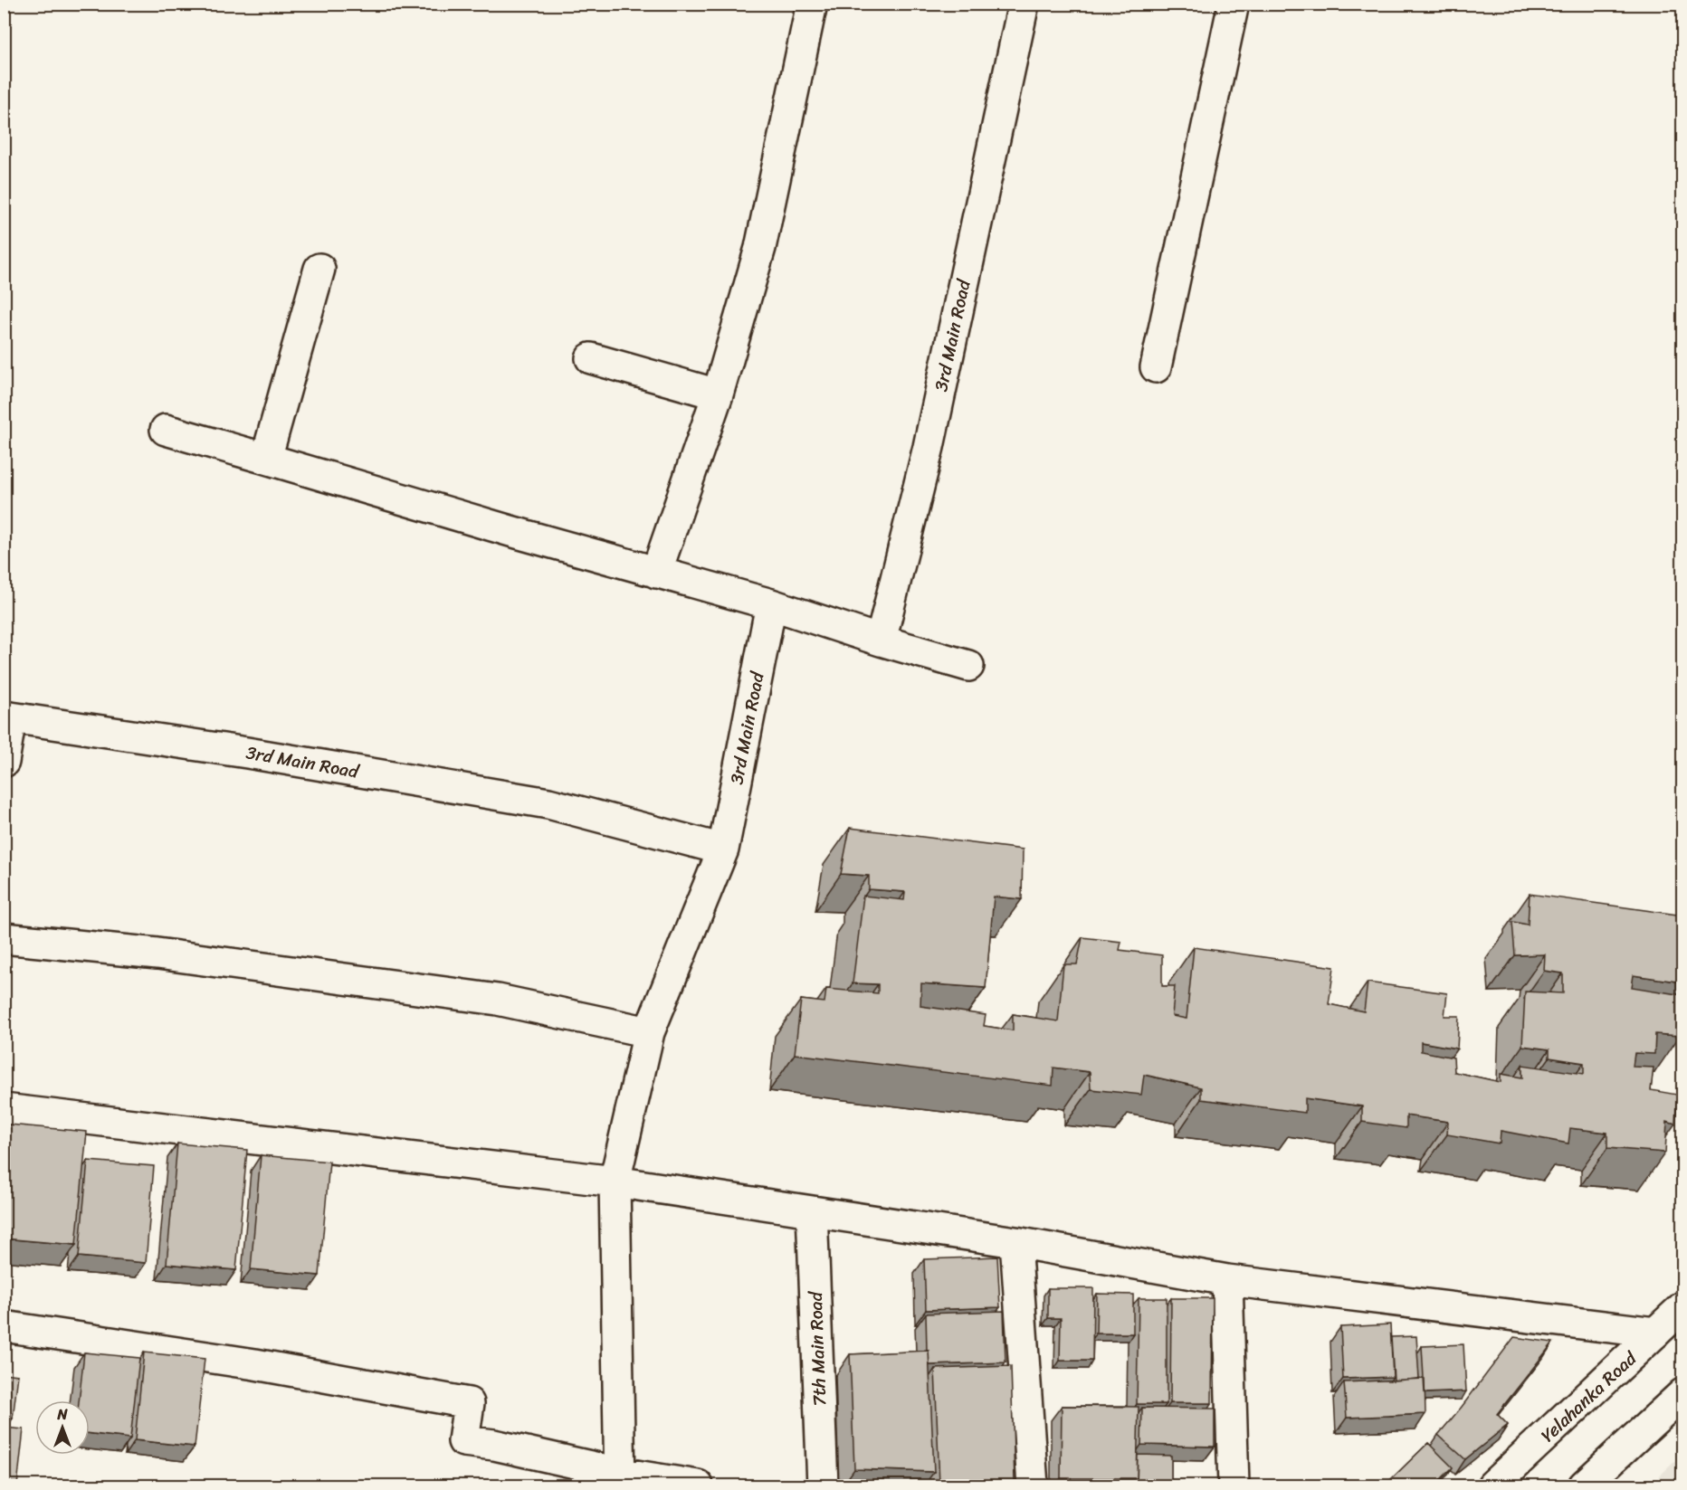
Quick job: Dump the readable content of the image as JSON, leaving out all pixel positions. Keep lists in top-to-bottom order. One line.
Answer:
{"streets":{"street":["3rd Main Road","7th Main Road","Yelahanka Road"]},"north":"top"}
